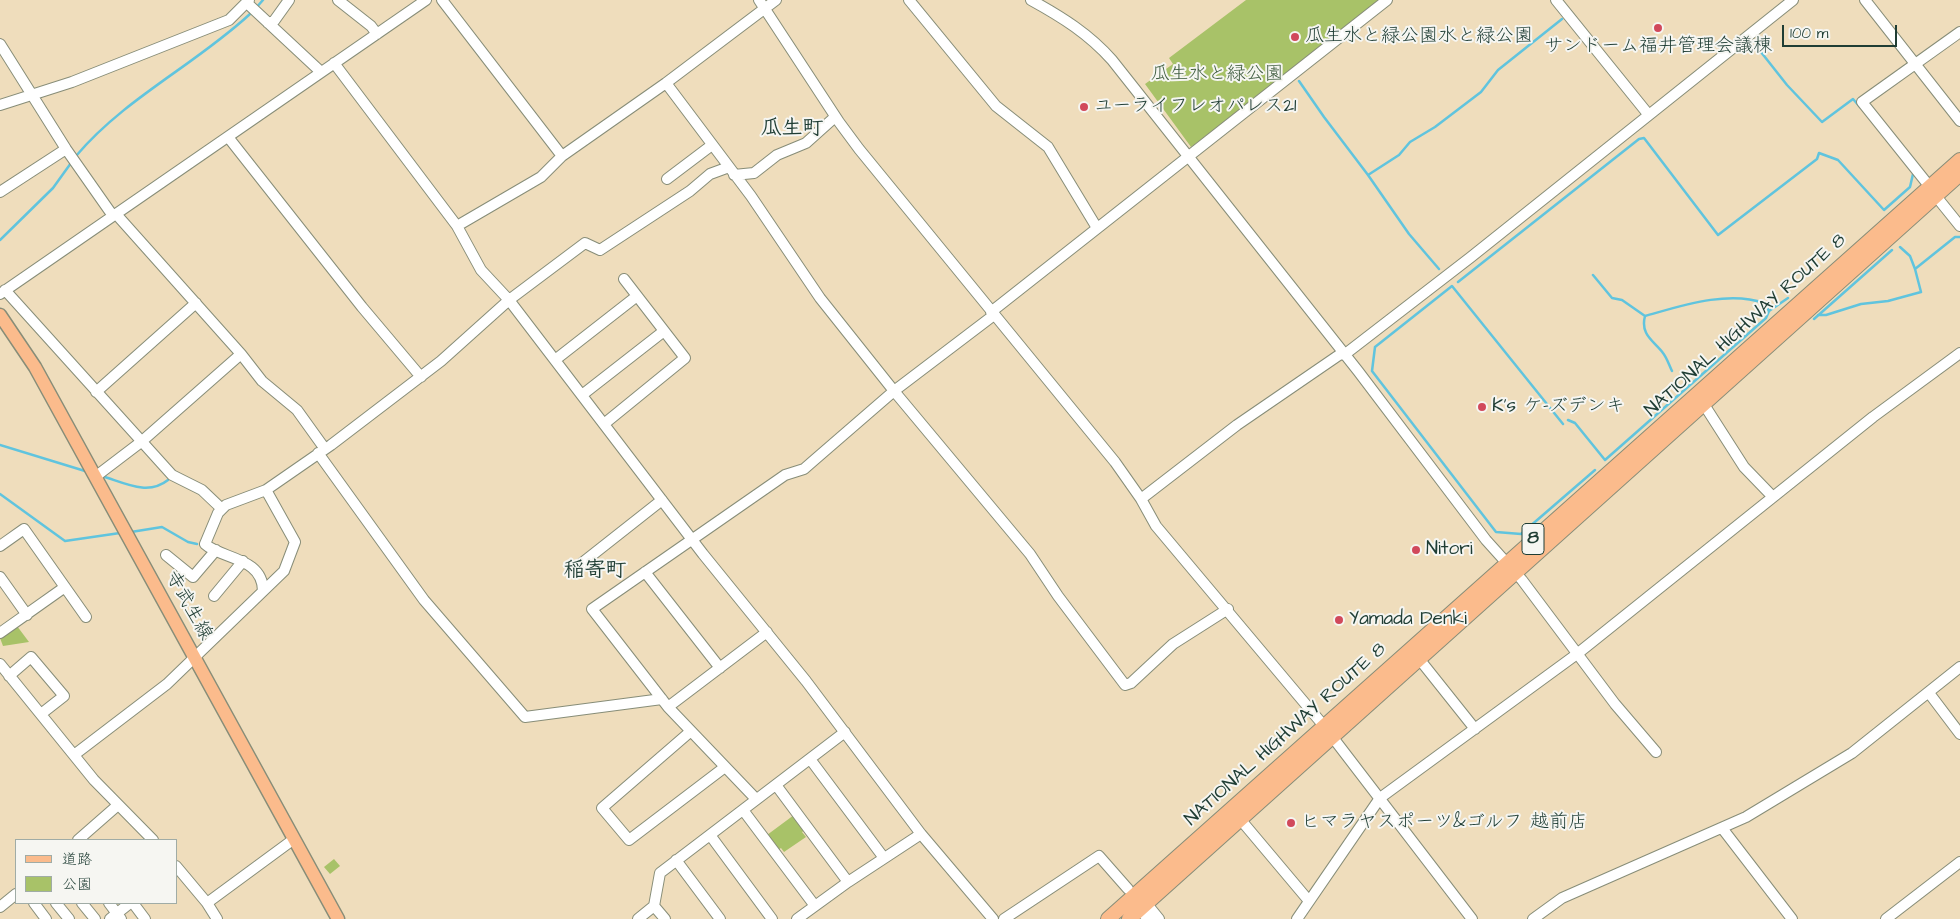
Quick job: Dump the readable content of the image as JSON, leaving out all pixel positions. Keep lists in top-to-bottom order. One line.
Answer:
{"streets":{"highway":["NATIONAL HIGHWAY ROUTE 8","8"],"main road":["寺武生線"]},"districts":["瓜生町","稲寄町"],"parks":["瓜生水と緑公園"],"places":["サンドーム福井管理会議棟","瓜生水と緑公園水と緑公園","ユーライフレオパレス21","K's ケ-ズデンキ","Nitori","Yamada Denki","ヒマラヤスポーツ&ゴルフ 越前店"],"legend":["道路","公園"],"scale_bar":"100 m"}
